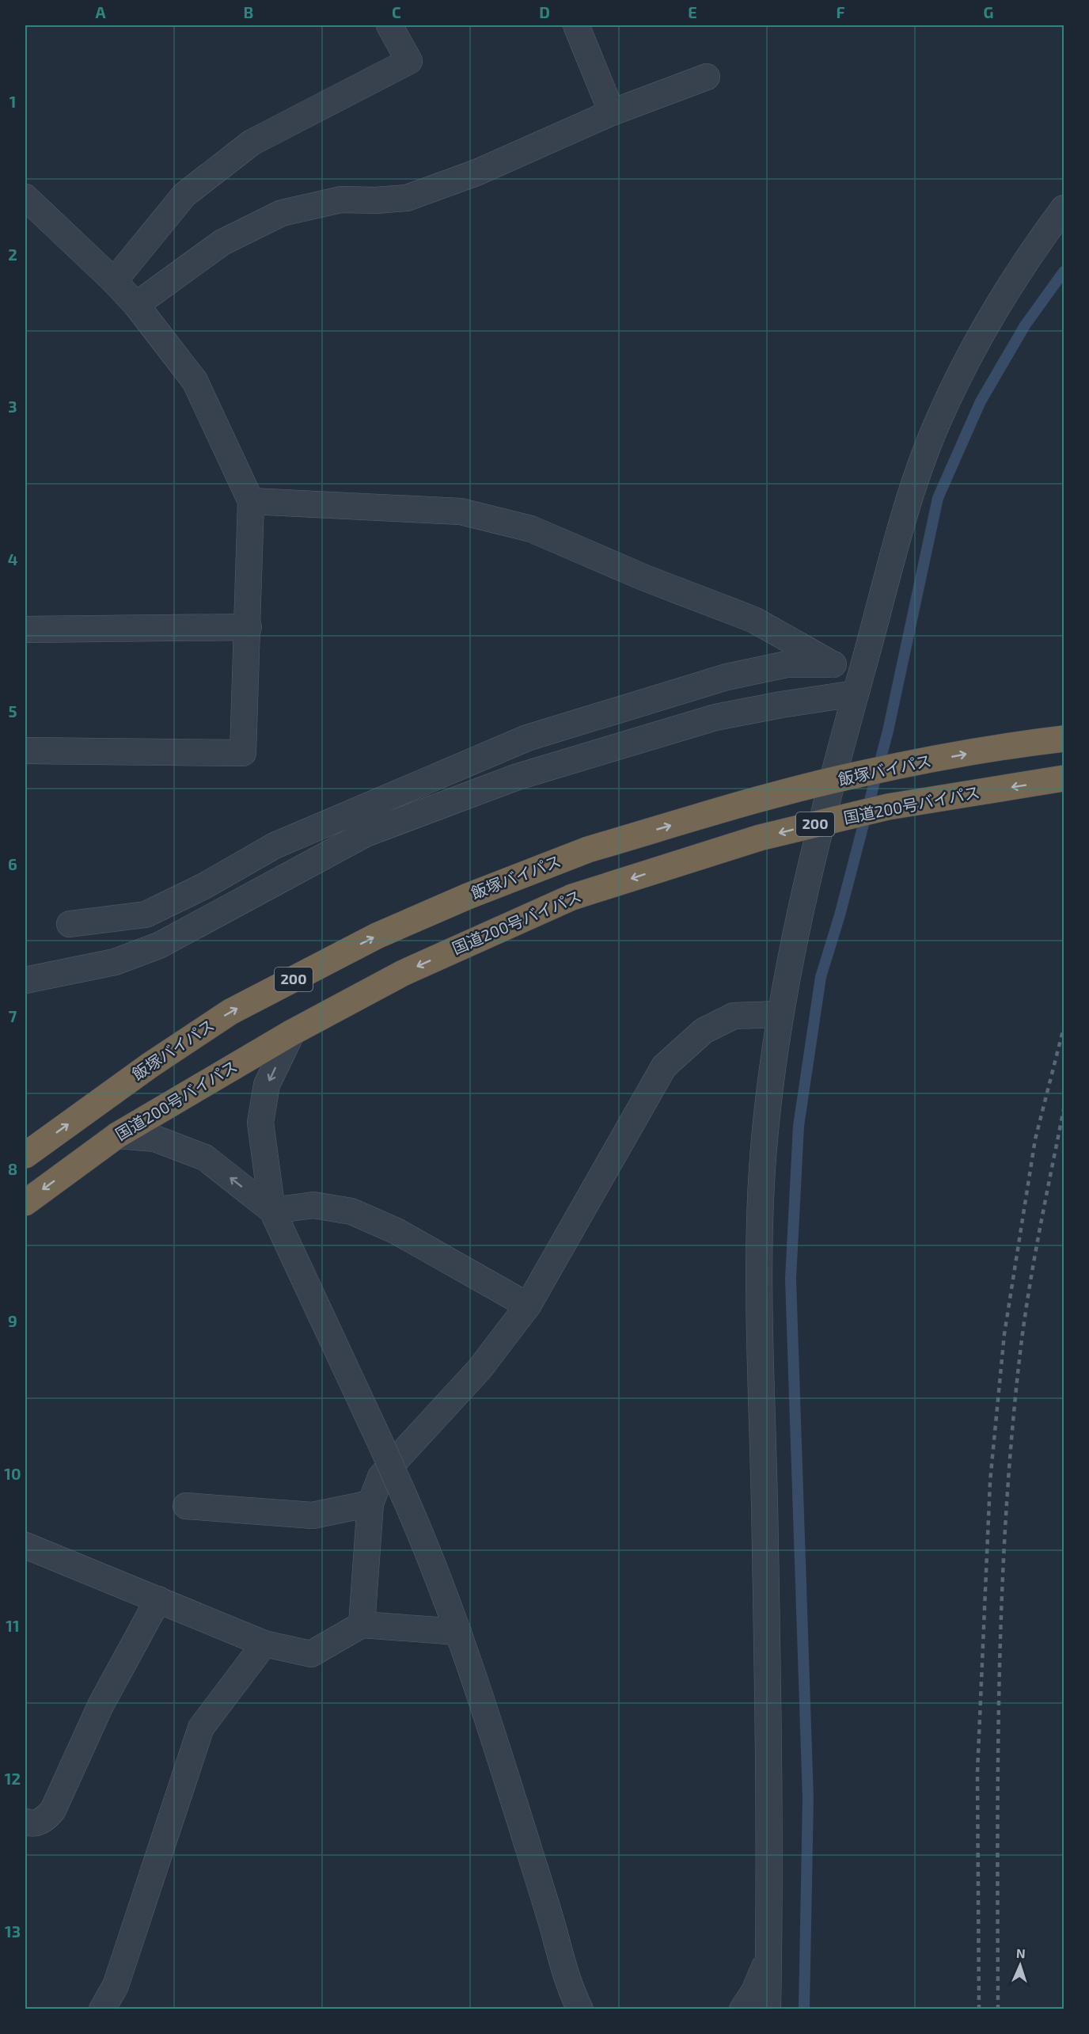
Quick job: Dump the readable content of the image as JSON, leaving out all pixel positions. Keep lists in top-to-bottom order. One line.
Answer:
{"streets":{"highway":["飯塚バイパス","国道200号バイパス","200"]},"one_way":["飯塚バイパス","国道200号バイパス"],"north":"top","grid":{"columns":["A","B","C","D","E","F","G"],"rows":["1","2","3","4","5","6","7","8","9","10","11","12","13"]}}
